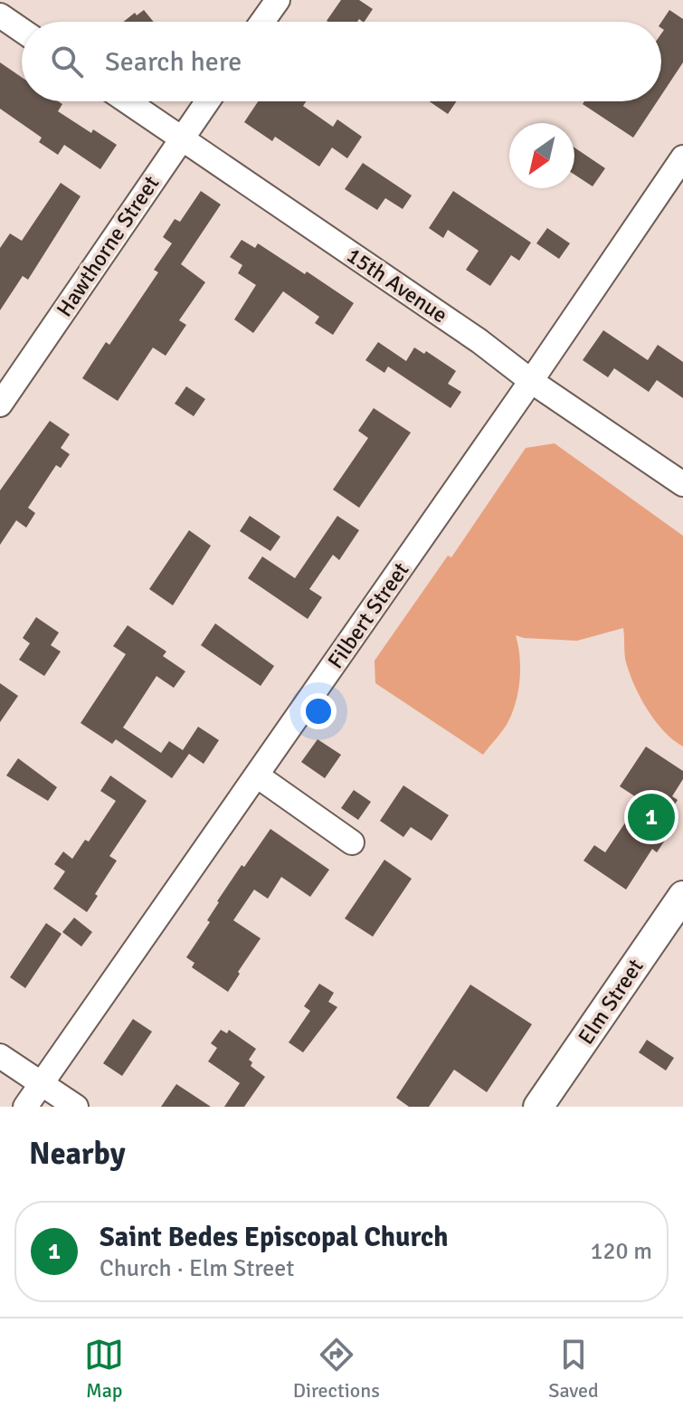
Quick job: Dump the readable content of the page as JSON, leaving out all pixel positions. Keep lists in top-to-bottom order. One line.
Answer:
{"streets":{"street":["Hawthorne Street","15th Avenue","Filbert Street","Elm Street"]},"crossings":[["Hawthorne Street","15th Avenue"],["15th Avenue","Filbert Street"]],"north":"bottom left","page":{"search":"Search here","pins":"1","heading":"Nearby","list":[{"mark":"1","name":"Saint Bedes Episcopal Church","note":"Church · Elm Street","value":"120 m"}],"nav":["Map","Directions","Saved"]}}
